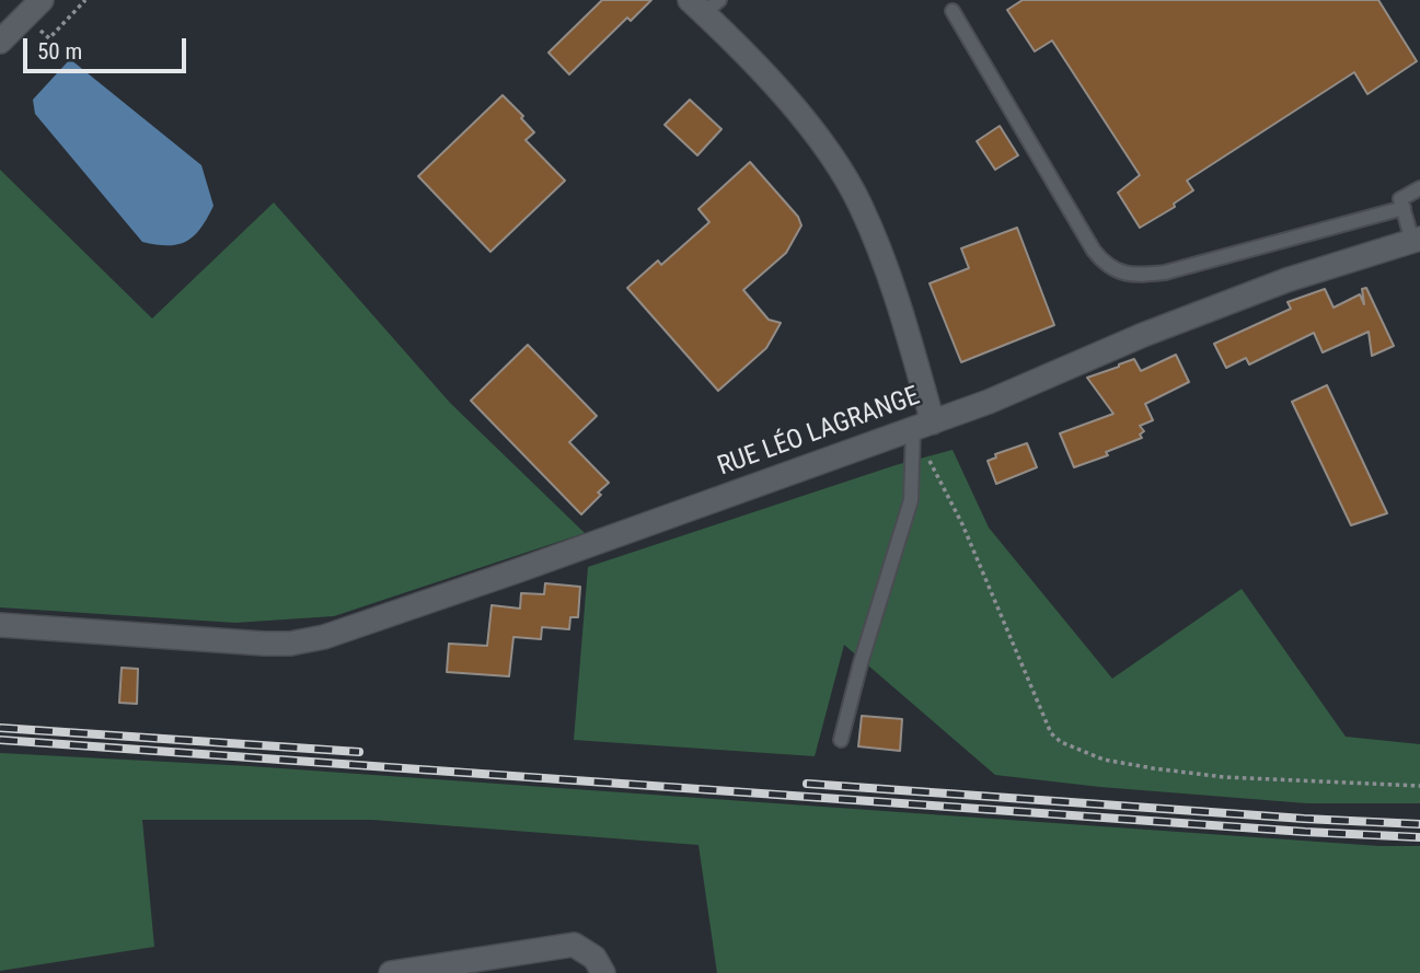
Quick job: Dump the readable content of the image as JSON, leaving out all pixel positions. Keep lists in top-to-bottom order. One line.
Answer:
{"streets":{"street":["RUE LÉO LAGRANGE"]},"scale_bar":"50 m"}
